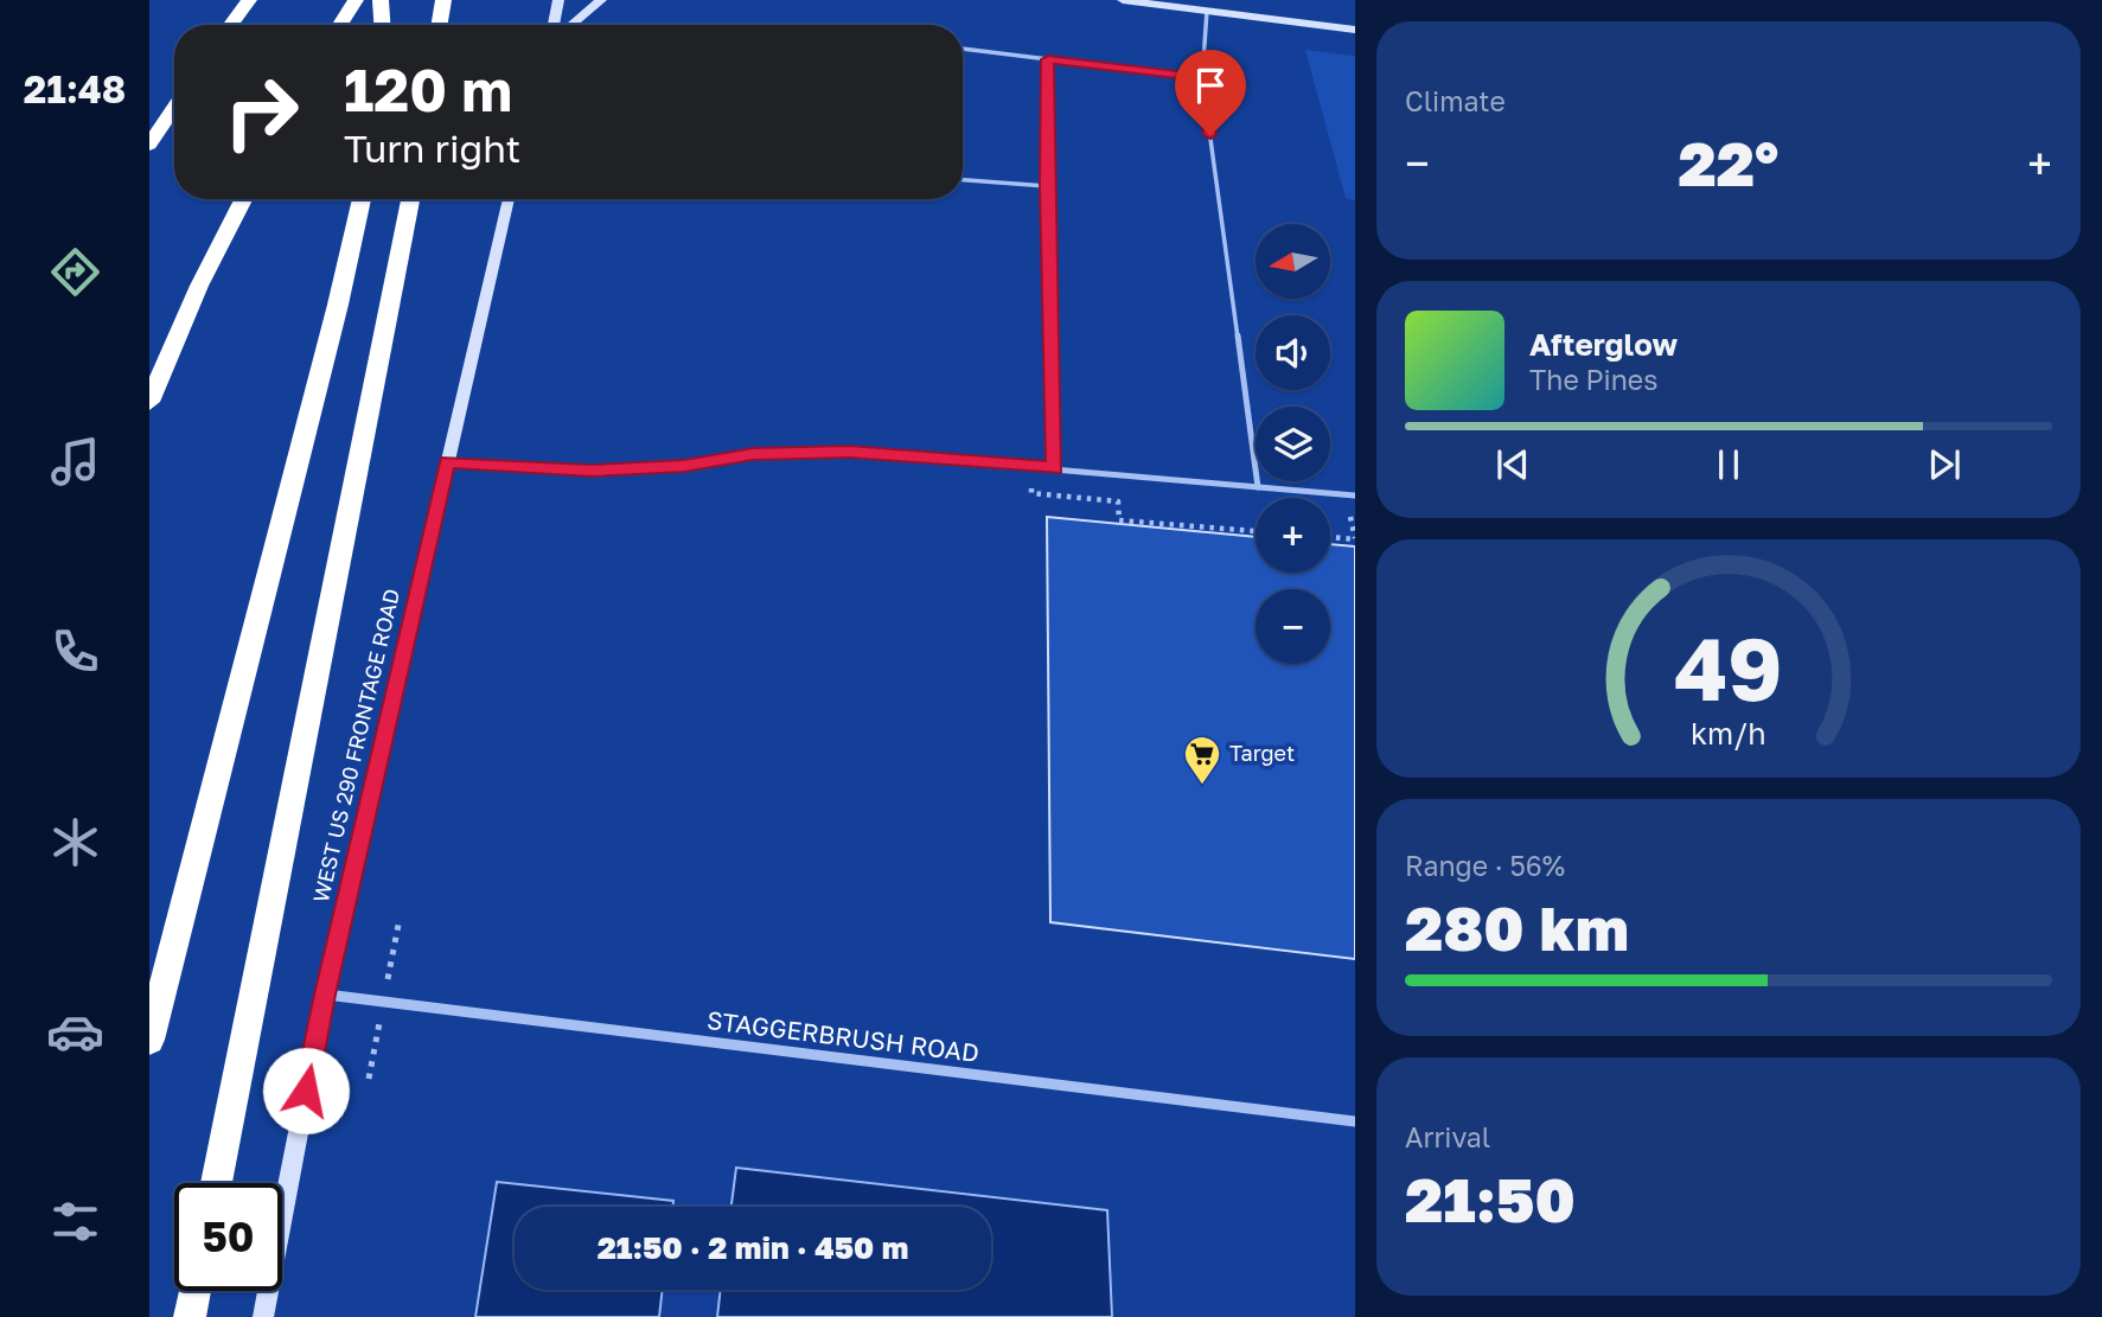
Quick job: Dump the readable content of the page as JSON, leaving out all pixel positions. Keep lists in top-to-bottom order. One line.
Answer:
{"streets":{"main road":["WEST US 290 FRONTAGE ROAD"],"street":["STAGGERBRUSH ROAD"]},"crossings":[["WEST US 290 FRONTAGE ROAD","STAGGERBRUSH ROAD"]],"places":{"supermarket":["Target"]},"north":"left","page":{"tabs":"21:48","tile":["Climate",["Range · 56%","280 km"],["Arrival","21:50"]],"turn":["120 m","Turn right"],"heat":["−","22°","+"],"map_buttons":["+","−"],"song":["Afterglow","The Pines"],"limit":"50","trip":"21:50 · 2 min · 450 m","gauge":["49","km/h"]}}
